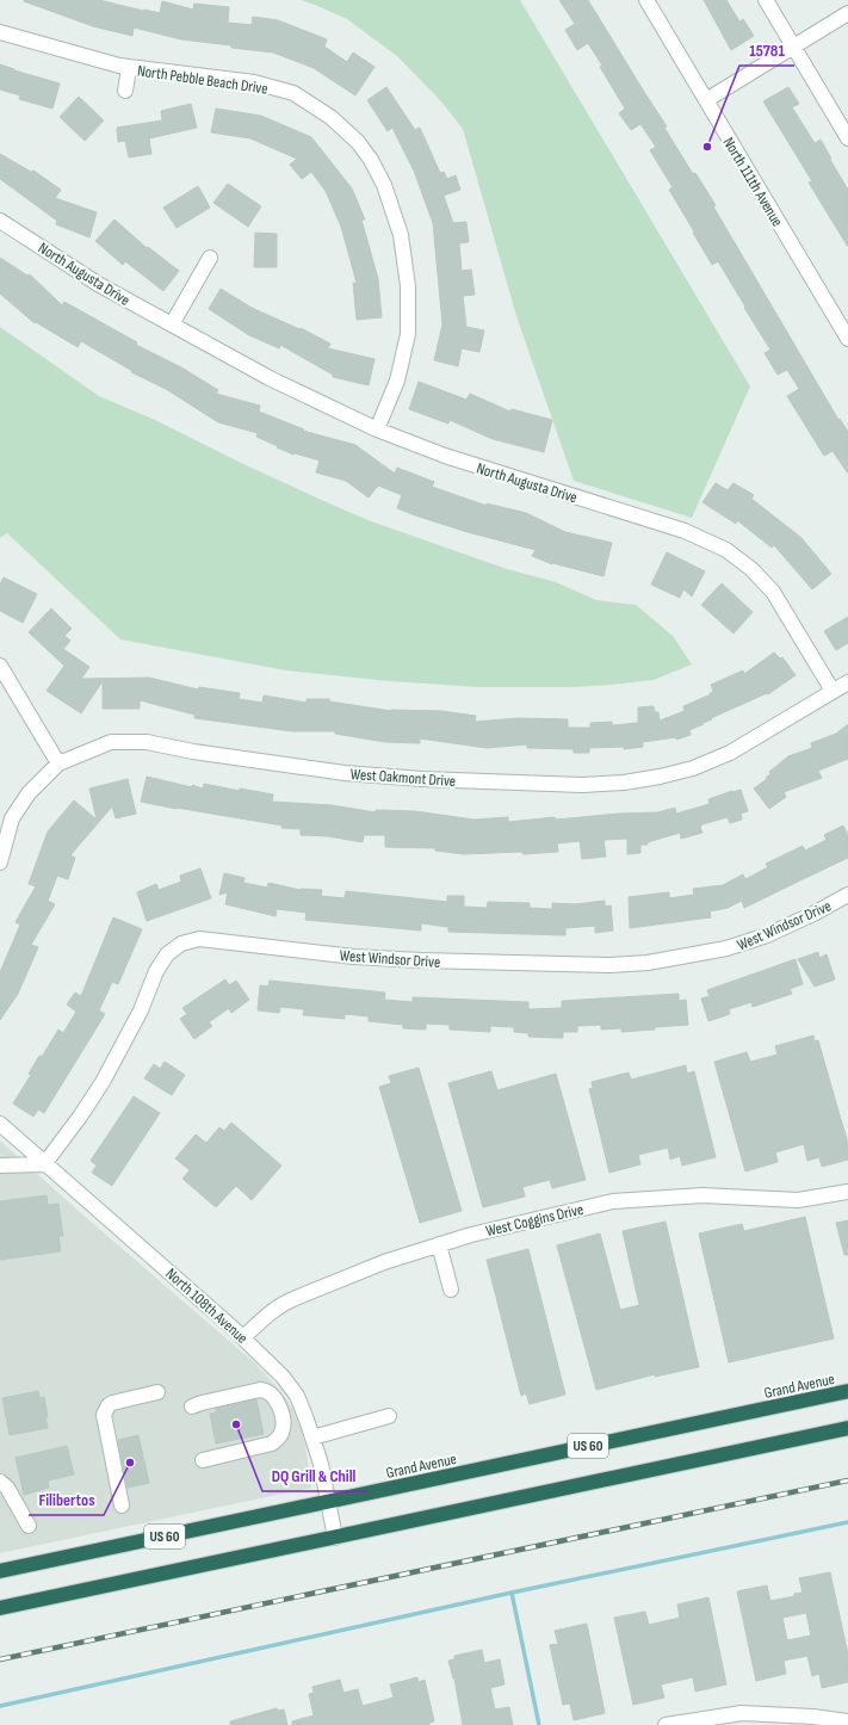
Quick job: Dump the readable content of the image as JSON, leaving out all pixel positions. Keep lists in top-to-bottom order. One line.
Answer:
{"streets":{"highway":["Grand Avenue","US 60"],"street":["North Pebble Beach Drive","North 111th Avenue","North Augusta Drive","West Oakmont Drive","West Windsor Drive","West Coggins Drive","North 108th Avenue"]},"crossings":[["North Pebble Beach Drive","North Augusta Drive"],["North Augusta Drive","West Oakmont Drive"],["West Windsor Drive","North 108th Avenue"],["West Coggins Drive","North 108th Avenue"],["North 108th Avenue","Grand Avenue"],["North 108th Avenue","US 60"]],"places":["15781","DQ Grill & Chill","Filibertos"]}
